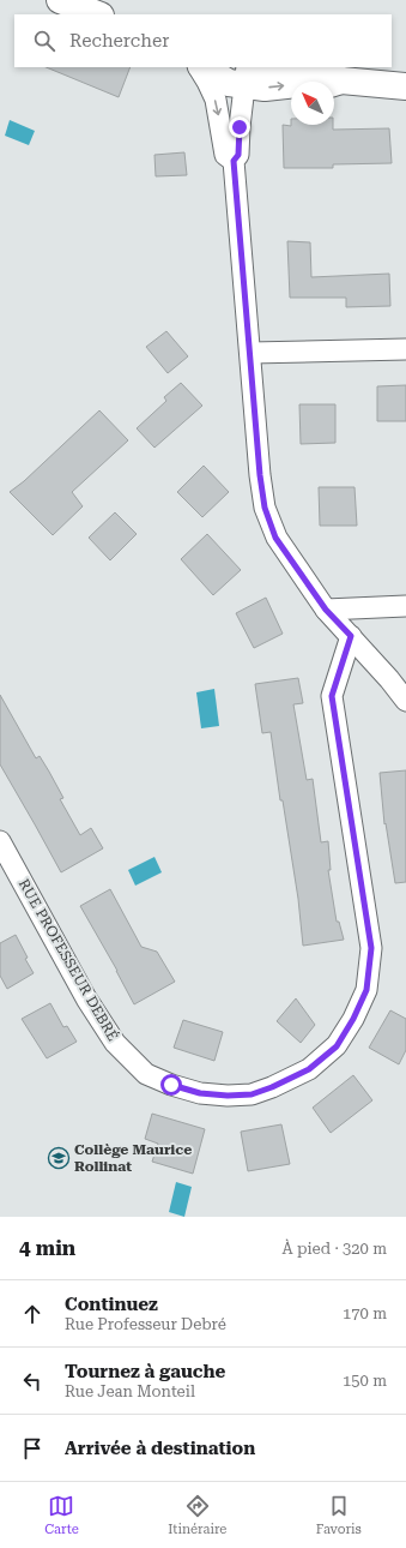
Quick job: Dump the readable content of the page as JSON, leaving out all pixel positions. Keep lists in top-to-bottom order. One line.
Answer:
{"streets":{"street":["RUE PROFESSEUR DEBRÉ"]},"places":{"school or university":["Collège Maurice Rollinat"]},"north":"top left","page":{"search":"Rechercher","heading":["4 min","À pied · 320 m"],"list":[["Continuez","Rue Professeur Debré","170 m"],["Tournez à gauche","Rue Jean Monteil","150 m"],"Arrivée à destination"],"nav":["Carte","Itinéraire","Favoris"]}}
